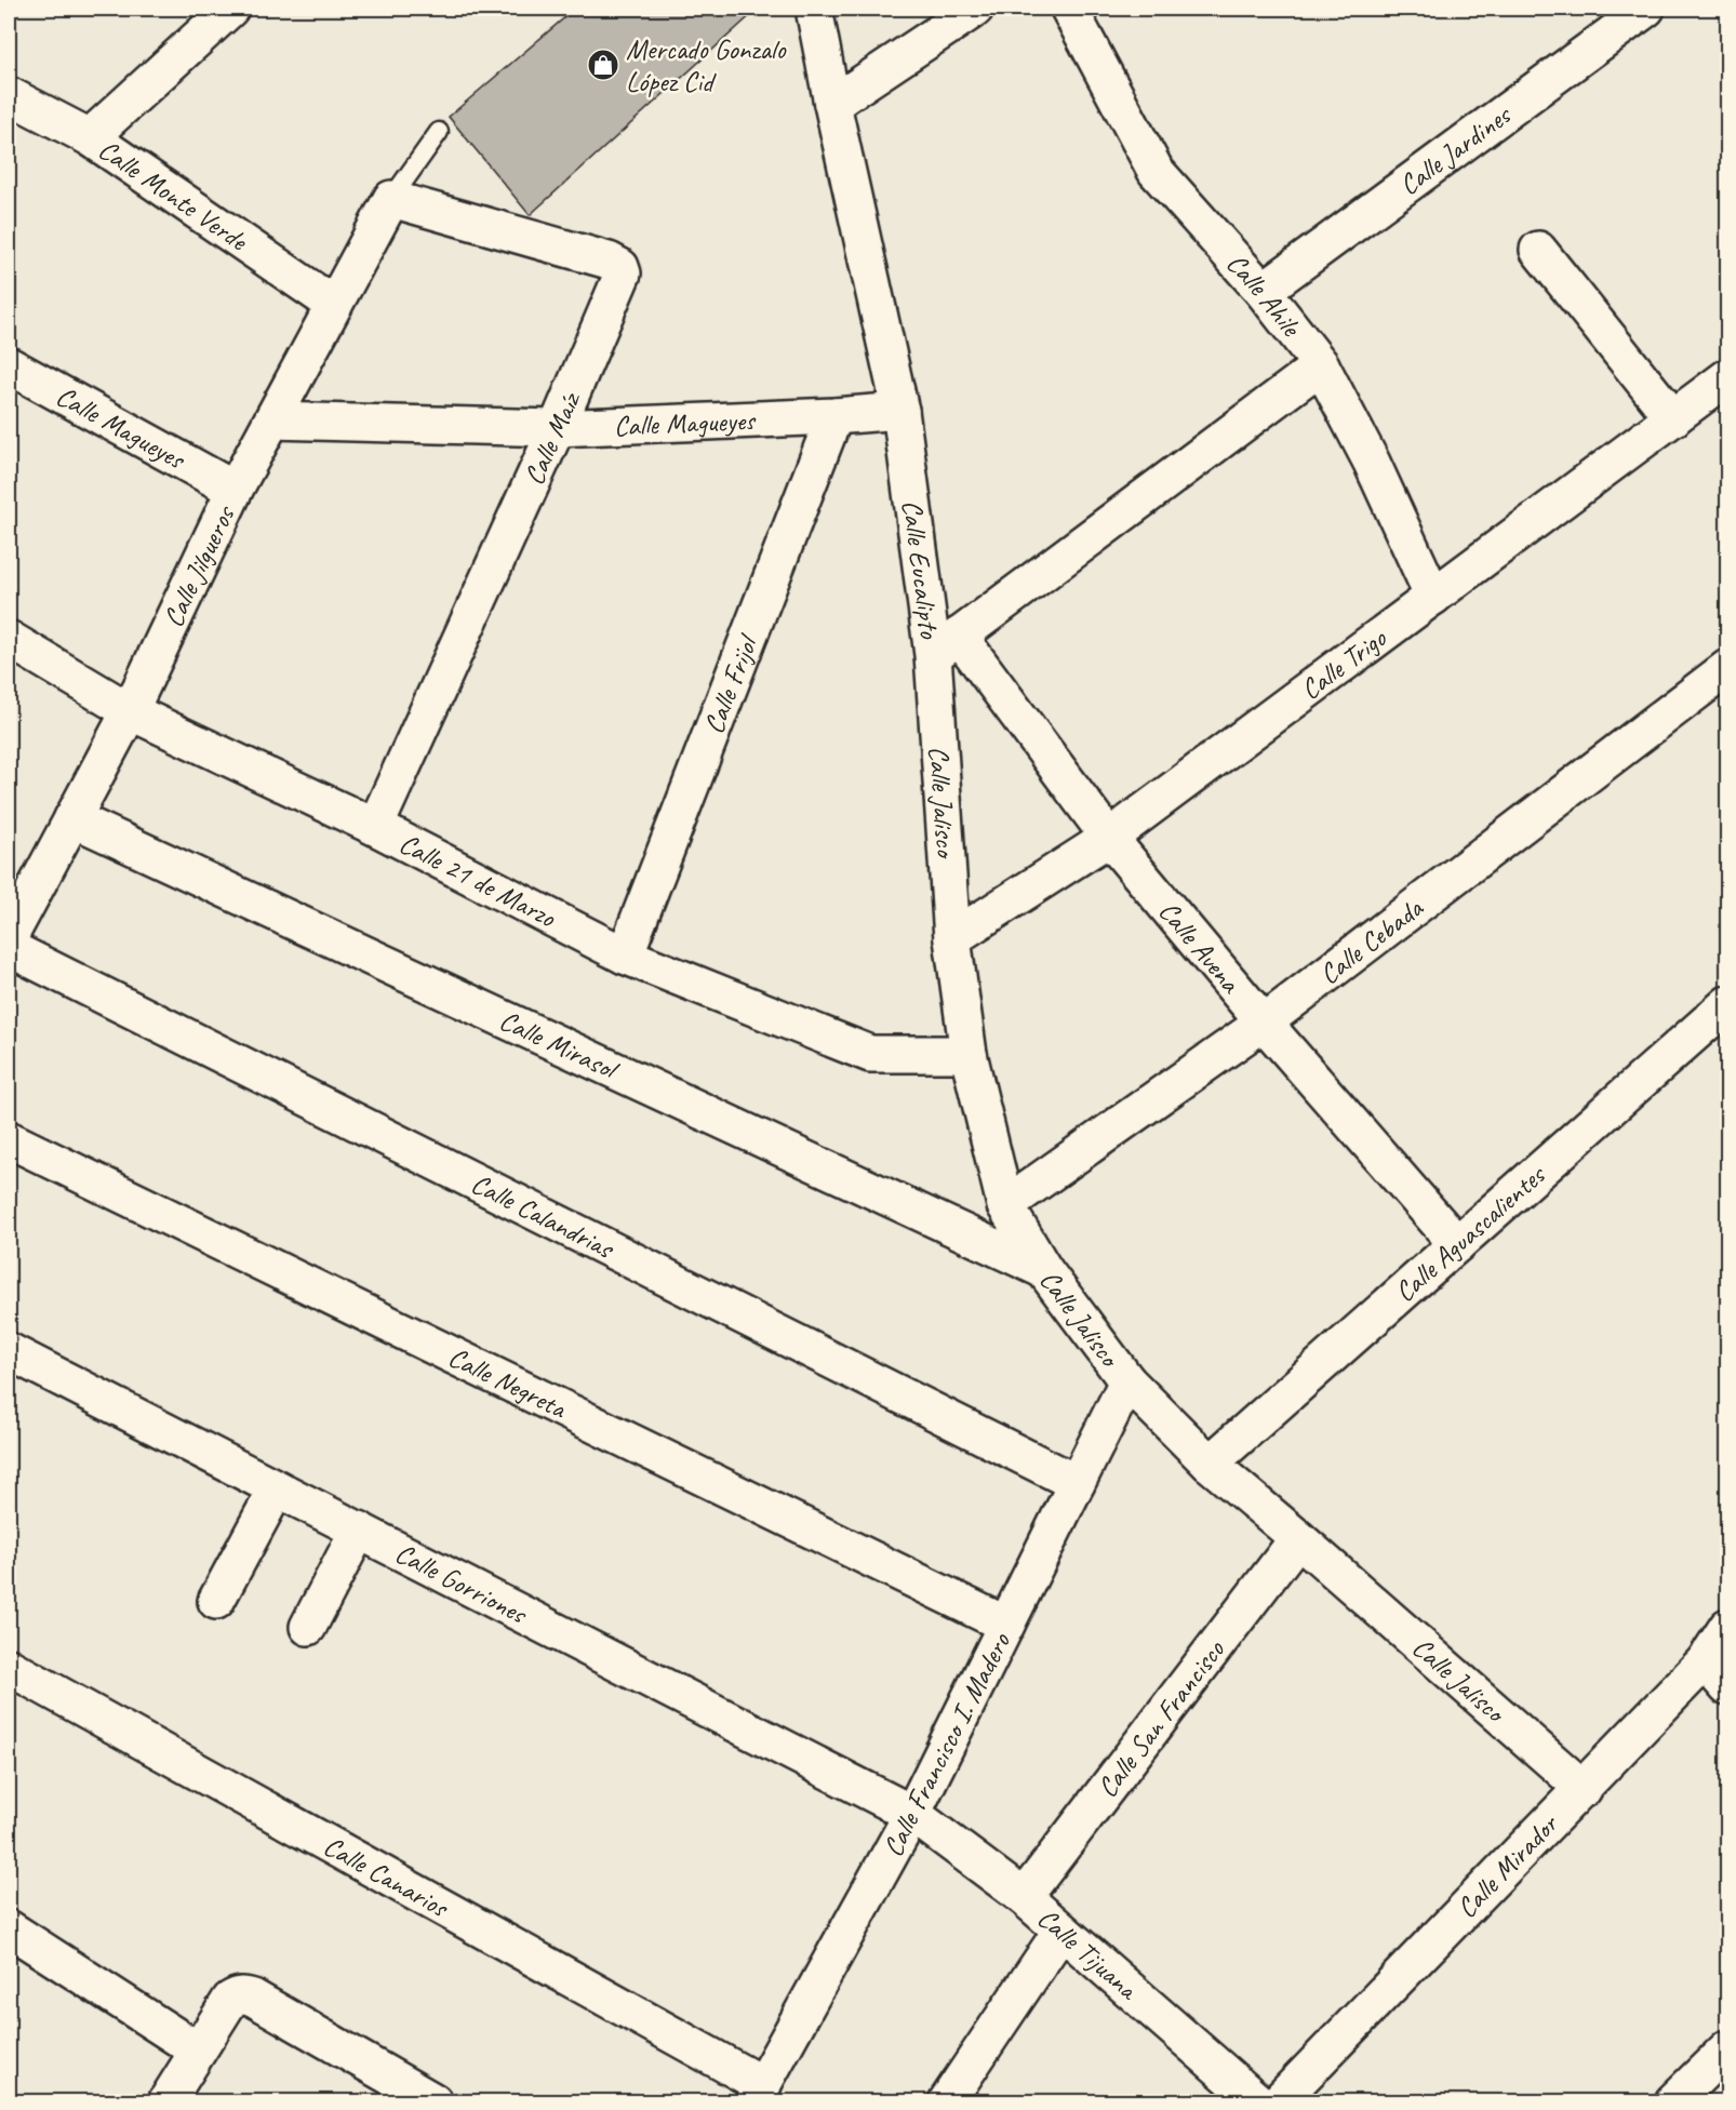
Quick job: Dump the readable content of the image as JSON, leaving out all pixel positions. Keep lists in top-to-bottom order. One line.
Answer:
{"streets":{"street":["Calle Jardines","Calle Monte Verde","Calle Ahile","Calle Magueyes","Calle Maíz","Calle Jilgueros","Calle Eucalipto","Calle Trigo","Calle Frijol","Calle Jalisco","Calle 21 de Marzo","Calle Cebada","Calle Avena","Calle Mirasol","Calle Calandrias","Calle Aguascalientes","Calle Negreta","Calle Gorriones","Calle San Francisco","Calle Francisco I. Madero","Calle Mirador","Calle Canarios","Calle Tijuana"]},"crossings":[["Calle Jardines","Calle Ahile"],["Calle Monte Verde","Calle Jilgueros"],["Calle Ahile","Calle Eucalipto"],["Calle Ahile","Calle Trigo"],["Calle Magueyes","Calle Maíz"],["Calle Magueyes","Calle Jilgueros"],["Calle Magueyes","Calle Eucalipto"],["Calle Magueyes","Calle Frijol"],["Calle Maíz","Calle Jilgueros"],["Calle Maíz","Calle 21 de Marzo"],["Calle Jilgueros","Calle 21 de Marzo"],["Calle Jilgueros","Calle Mirasol"],["Calle Eucalipto","Calle Jalisco"],["Calle Eucalipto","Calle Avena"],["Calle Trigo","Calle Jalisco"],["Calle Trigo","Calle Avena"],["Calle Frijol","Calle 21 de Marzo"],["Calle Jalisco","Calle 21 de Marzo"],["Calle Jalisco","Calle Cebada"],["Calle Jalisco","Calle Avena"],["Calle Jalisco","Calle Mirasol"],["Calle Jalisco","Calle Aguascalientes"],["Calle Jalisco","Calle San Francisco"],["Calle Jalisco","Calle Francisco I. Madero"],["Calle Jalisco","Calle Mirador"],["Calle Cebada","Calle Avena"],["Calle Avena","Calle Aguascalientes"],["Calle Calandrias","Calle Francisco I. Madero"],["Calle Negreta","Calle Francisco I. Madero"],["Calle Gorriones","Calle Francisco I. Madero"],["Calle Gorriones","Calle Tijuana"],["Calle San Francisco","Calle Tijuana"],["Calle Francisco I. Madero","Calle Canarios"],["Calle Francisco I. Madero","Calle Tijuana"]],"places":{"shop":["Mercado Gonzalo López Cid"]}}
